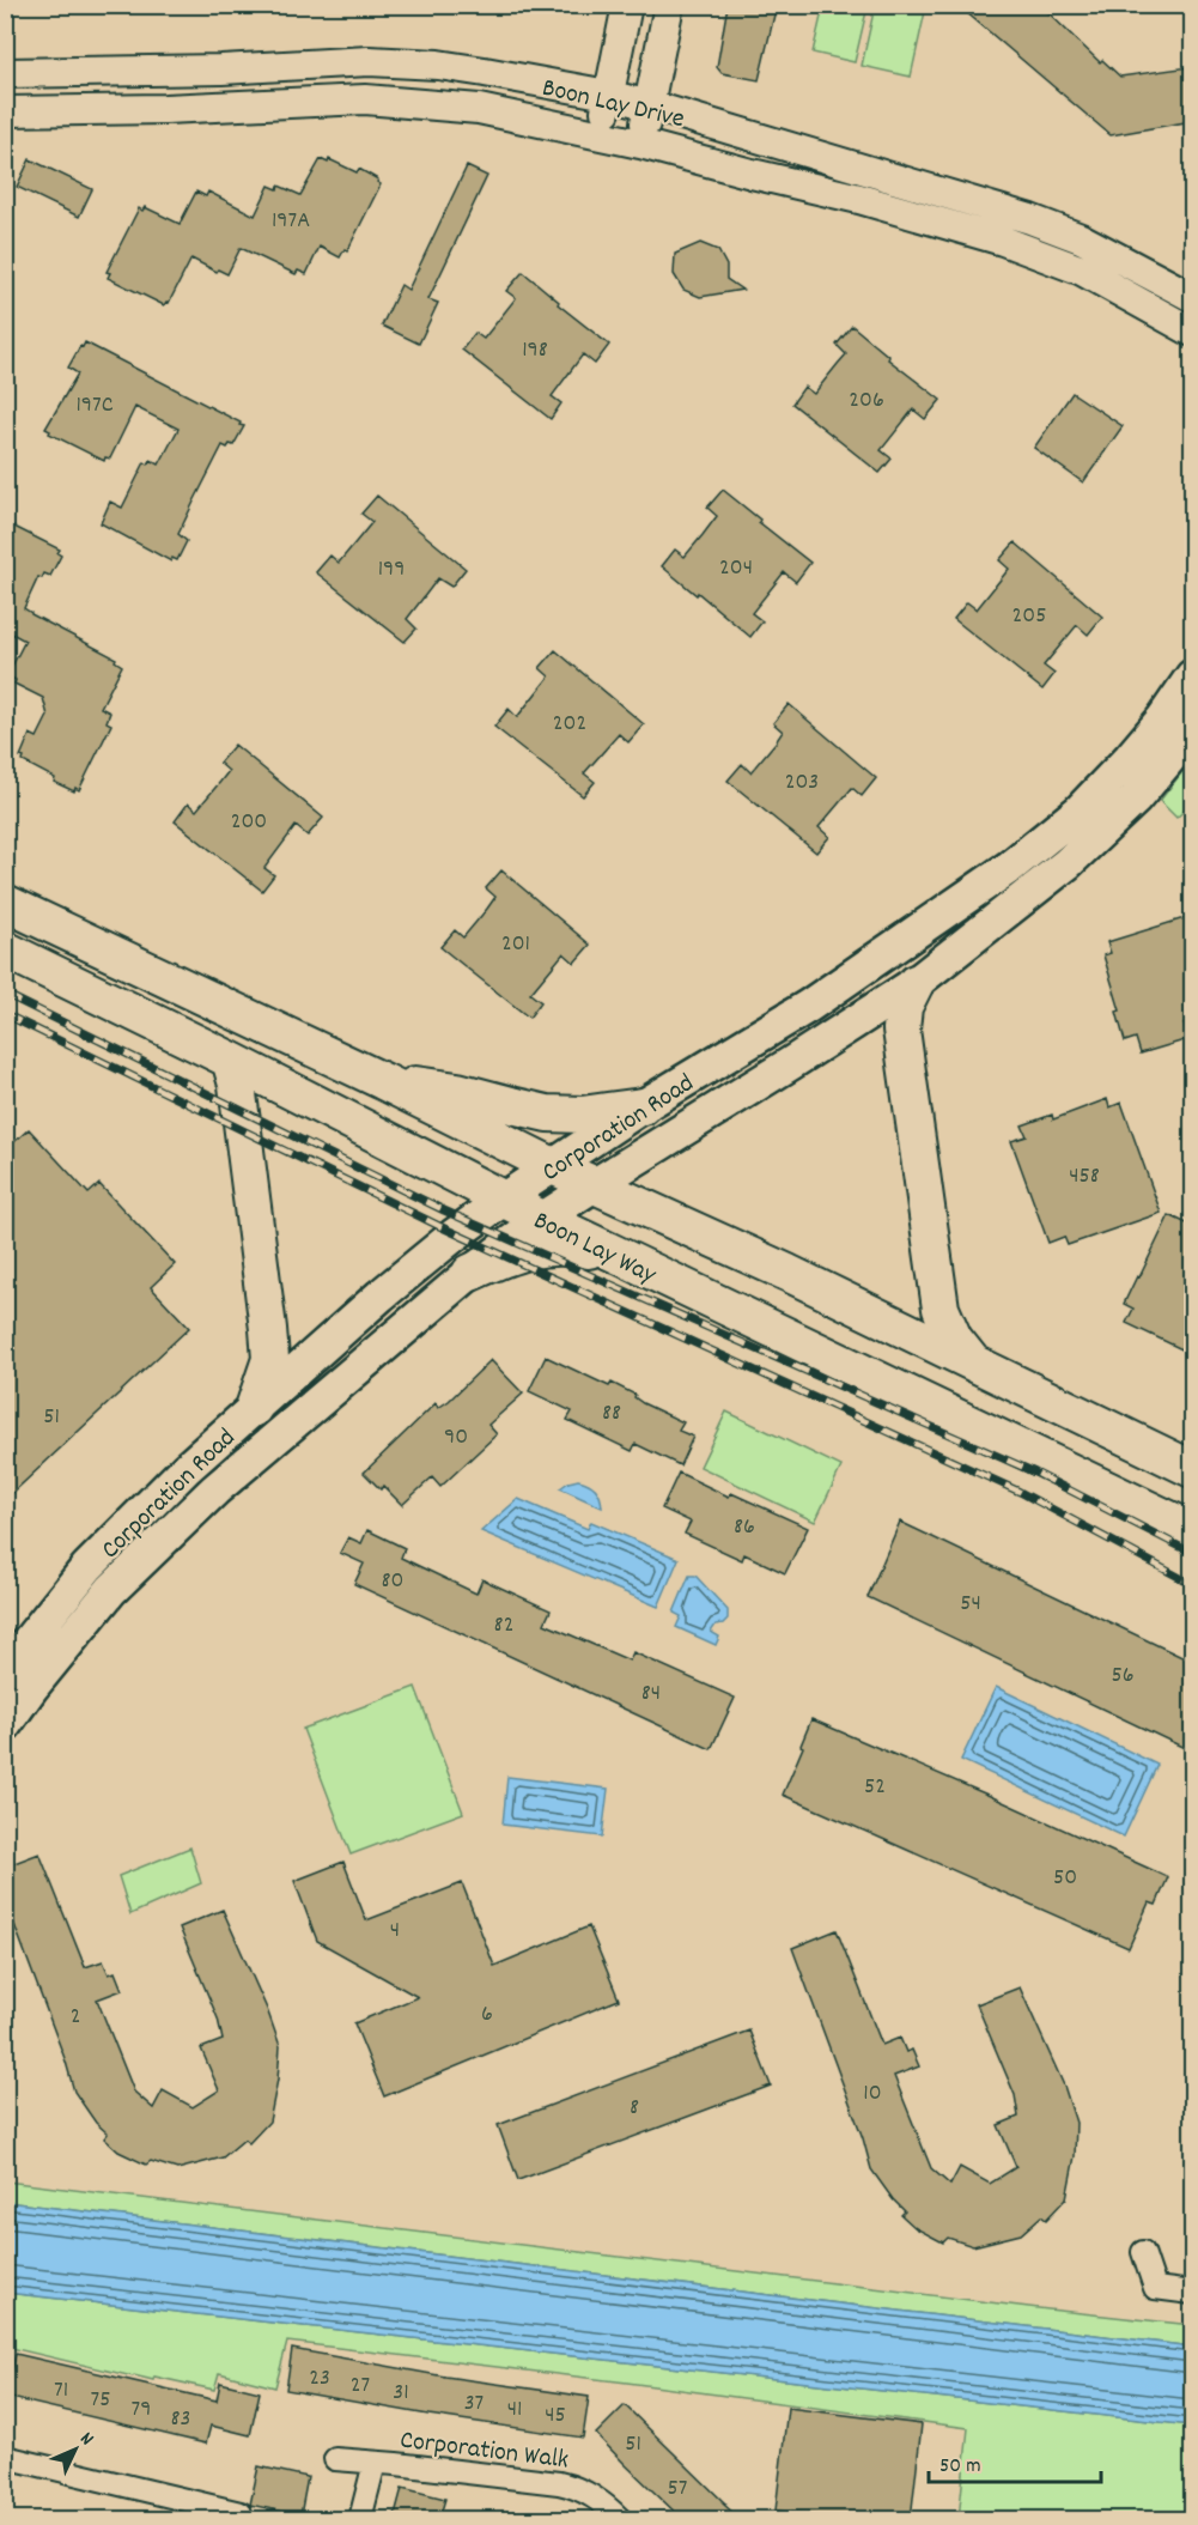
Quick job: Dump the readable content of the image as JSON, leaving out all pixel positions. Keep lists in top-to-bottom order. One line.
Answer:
{"streets":{"main road":["Corporation Road","Boon Lay Way"],"street":["Boon Lay Drive","Corporation Walk"]},"crossings":[["Corporation Road","Boon Lay Way"]],"house_numbers":["197A","198","206","197C","204","199","205","202","203","200","201","458","88","51","90","86","80","54","82","56","84","52","50","4","6","2","10","8","23","27","71","31","75","37","79","41","45","83","51","57"],"scale_bar":"50 m","north":"top right"}
